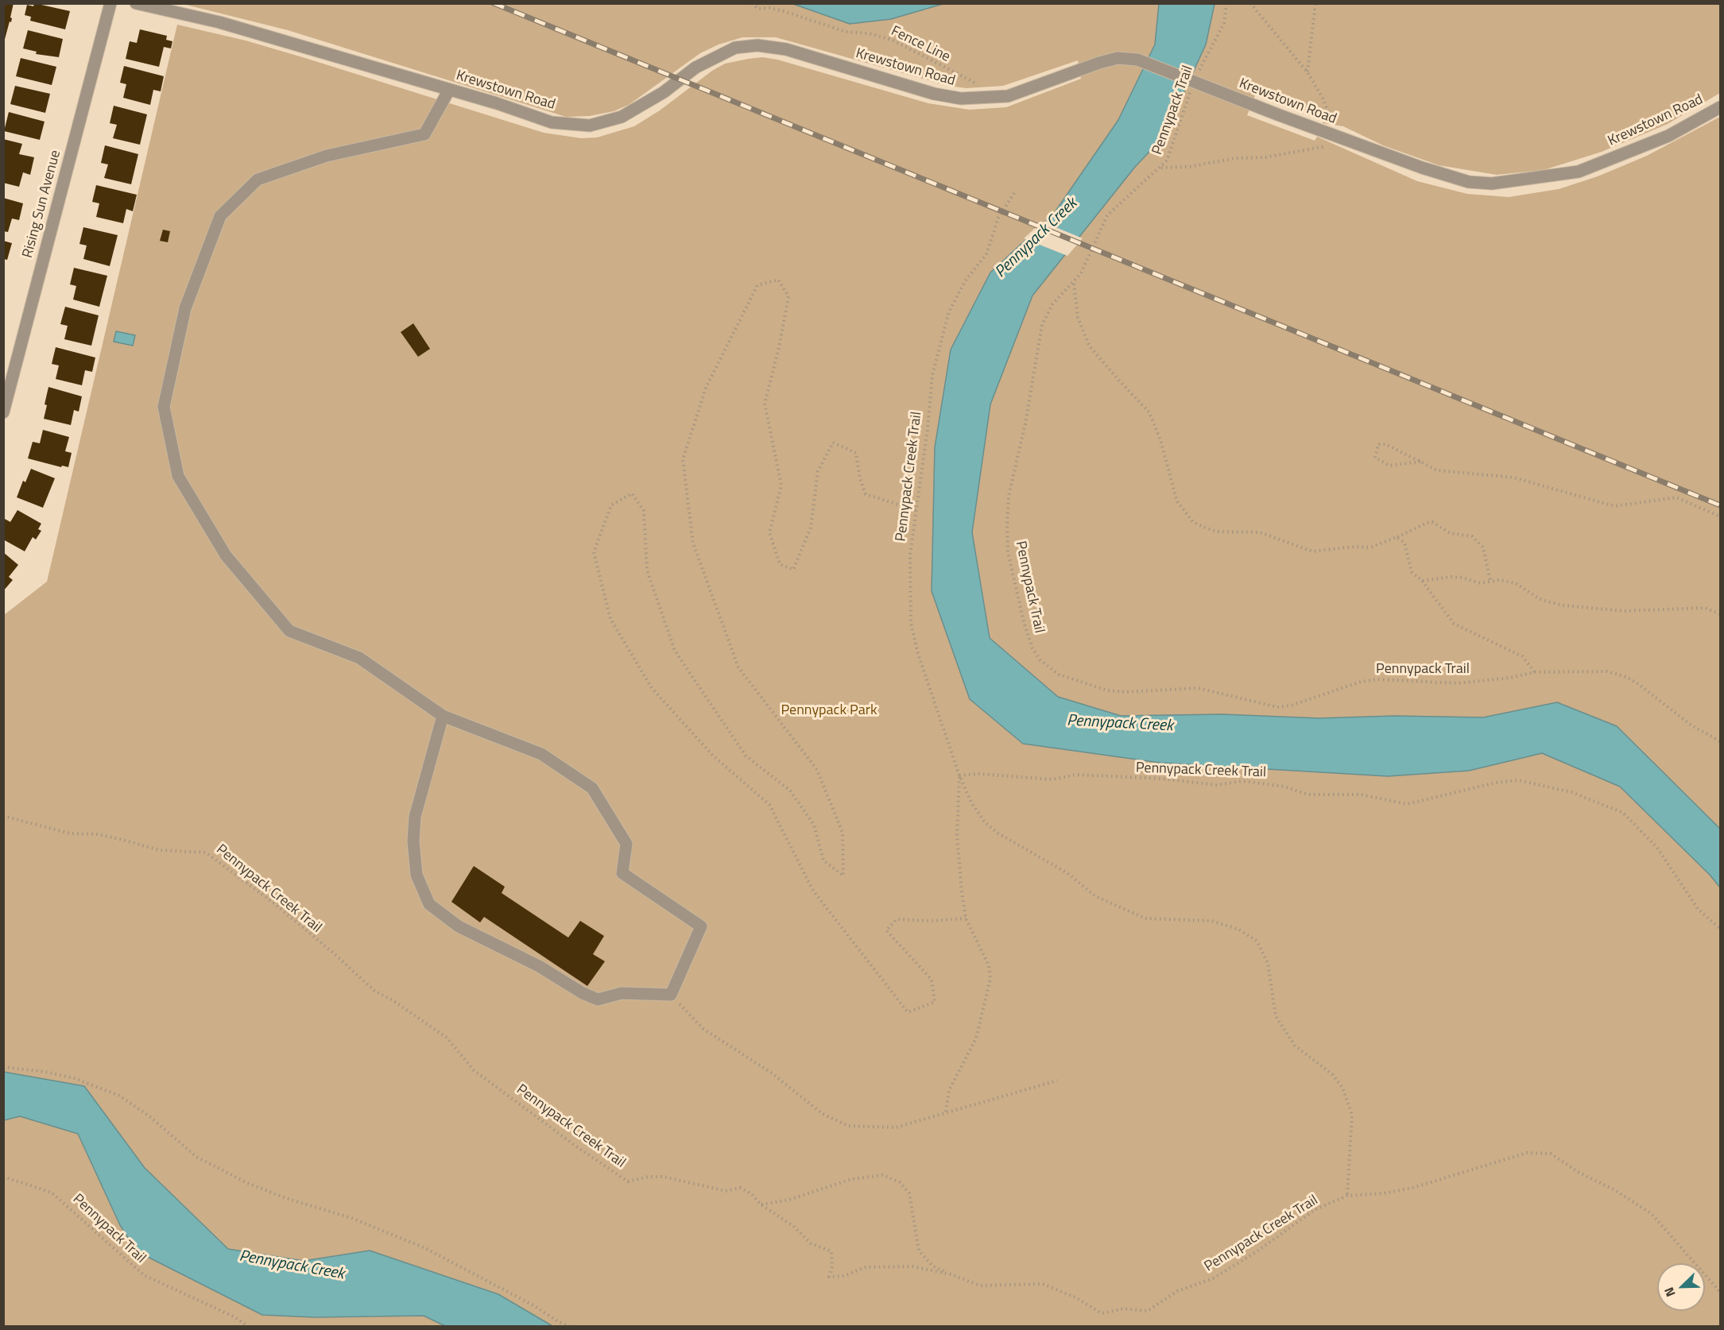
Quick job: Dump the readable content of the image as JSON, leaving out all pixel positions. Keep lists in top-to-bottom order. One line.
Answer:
{"streets":{"street":["Krewstown Road","Rising Sun Avenue"],"path":["Fence Line","Pennypack Trail","Pennypack Creek Trail"]},"crossings":[["Fence Line","Krewstown Road"]],"water":["Pennypack Creek"],"parks":["Pennypack Park"],"north":"bottom left"}
